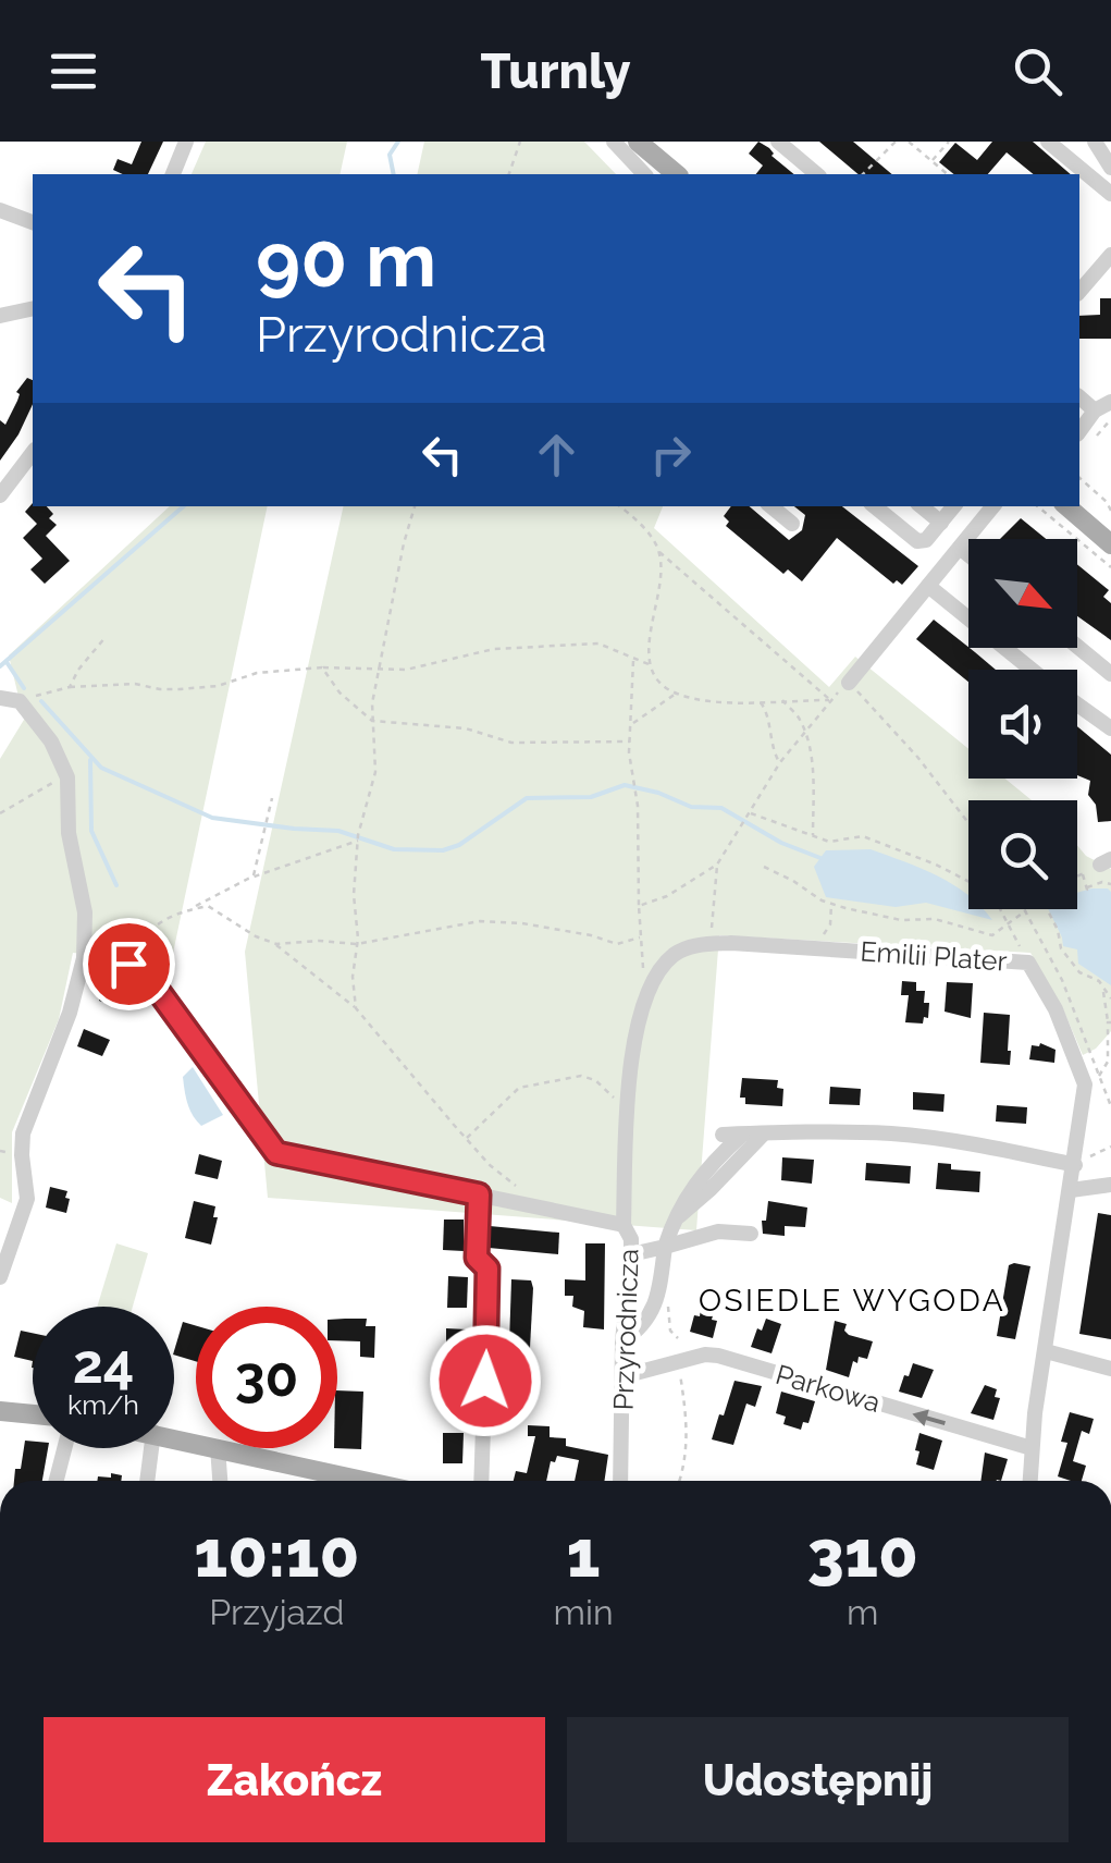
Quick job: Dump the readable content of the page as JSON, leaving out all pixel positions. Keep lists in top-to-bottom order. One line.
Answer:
{"streets":{"street":["Emilii Plater","Przyrodnicza","Parkowa"]},"crossings":[["Emilii Plater","Parkowa"],["Przyrodnicza","Parkowa"]],"one_way":["Parkowa"],"districts":["OSIEDLE WYGODA"],"north":"bottom right","page":{"header":"Turnly","turn":["90 m","Przyrodnicza"],"speed":"24 km/h","limit":"30","eta":["10:10","Przyjazd","1","min","310","m"],"buttons":["Zakończ","Udostępnij"]}}
